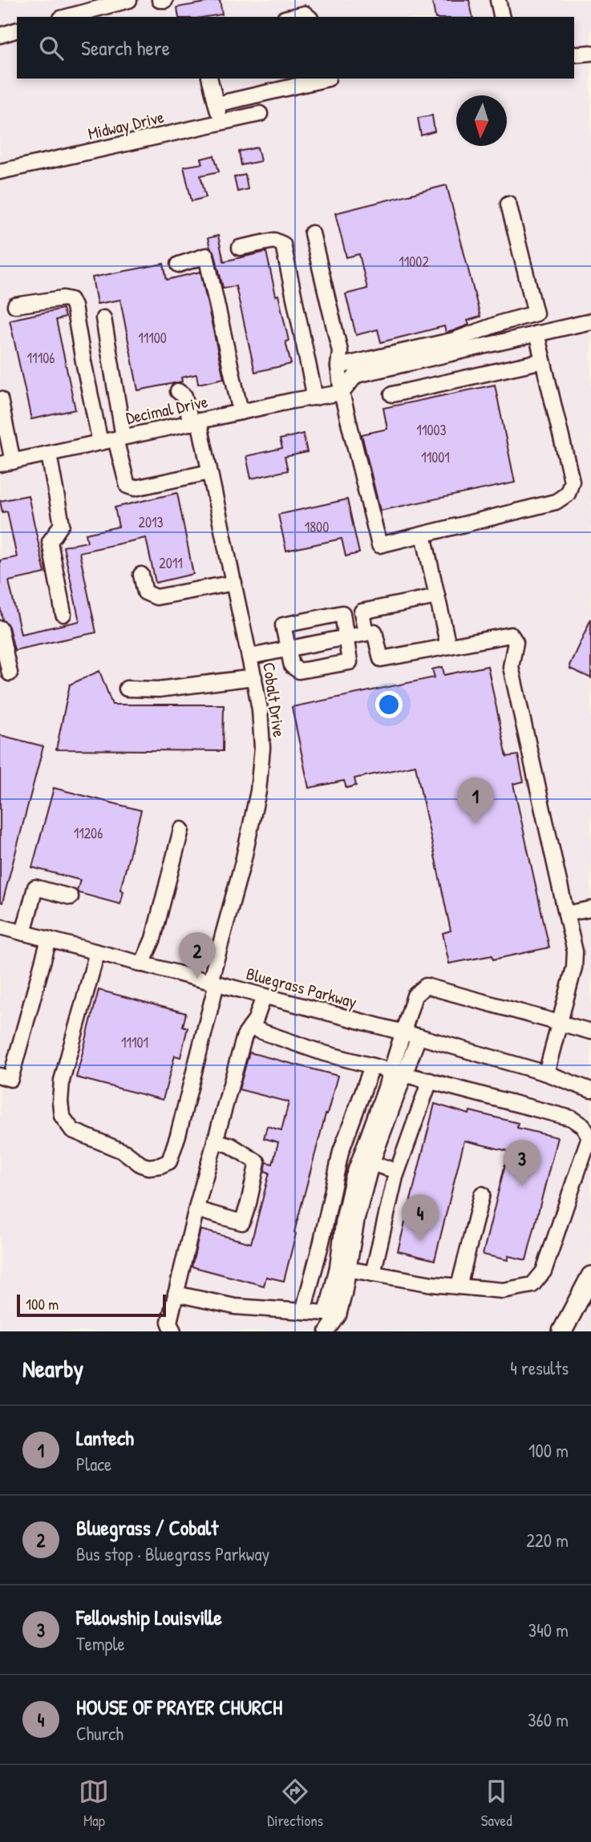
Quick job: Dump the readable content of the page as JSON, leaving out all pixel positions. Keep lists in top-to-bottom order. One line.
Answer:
{"streets":{"street":["Midway Drive","Decimal Drive","Cobalt Drive","Bluegrass Parkway"]},"crossings":[["Decimal Drive","Cobalt Drive"],["Cobalt Drive","Bluegrass Parkway"]],"house_numbers":["11002","11100","11106","11003","11001","2013","1800","2011","11206","11101"],"scale_bar":"100 m","north":"bottom","page":{"search":"Search here","pins":["1","2","3","4"],"scale":"100 m","heading":["Nearby","4 results"],"list":[{"mark":"1","name":"Lantech","note":"Place","value":"100 m"},{"mark":"2","name":"Bluegrass / Cobalt","note":"Bus stop · Bluegrass Parkway","value":"220 m"},{"mark":"3","name":"Fellowship Louisville","note":"Temple","value":"340 m"},{"mark":"4","name":"HOUSE OF PRAYER CHURCH","note":"Church","value":"360 m"}],"nav":["Map","Directions","Saved"]}}
